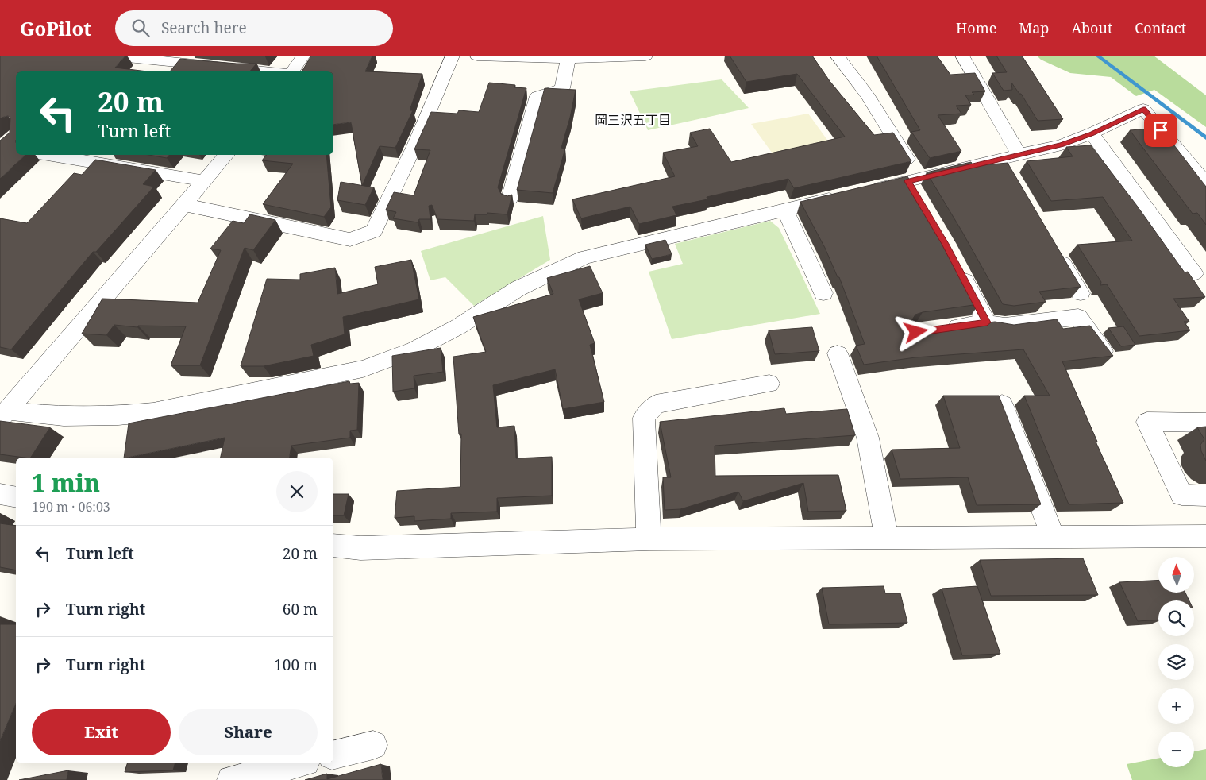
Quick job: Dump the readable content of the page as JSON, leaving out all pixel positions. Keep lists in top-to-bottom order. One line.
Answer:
{"districts":["岡三沢五丁目"],"north":"top","page":{"header":"GoPilot","search":"Search here","nav":["Home","Map","About","Contact"],"turn":["20 m","Turn left"],"heading":["1 min","190 m · 06:03"],"list":[{"name":"Turn left","value":"20 m"},{"name":"Turn right","value":"60 m"},{"name":"Turn right","value":"100 m"}],"map_buttons":["+","−"],"buttons":["Exit","Share"]}}
